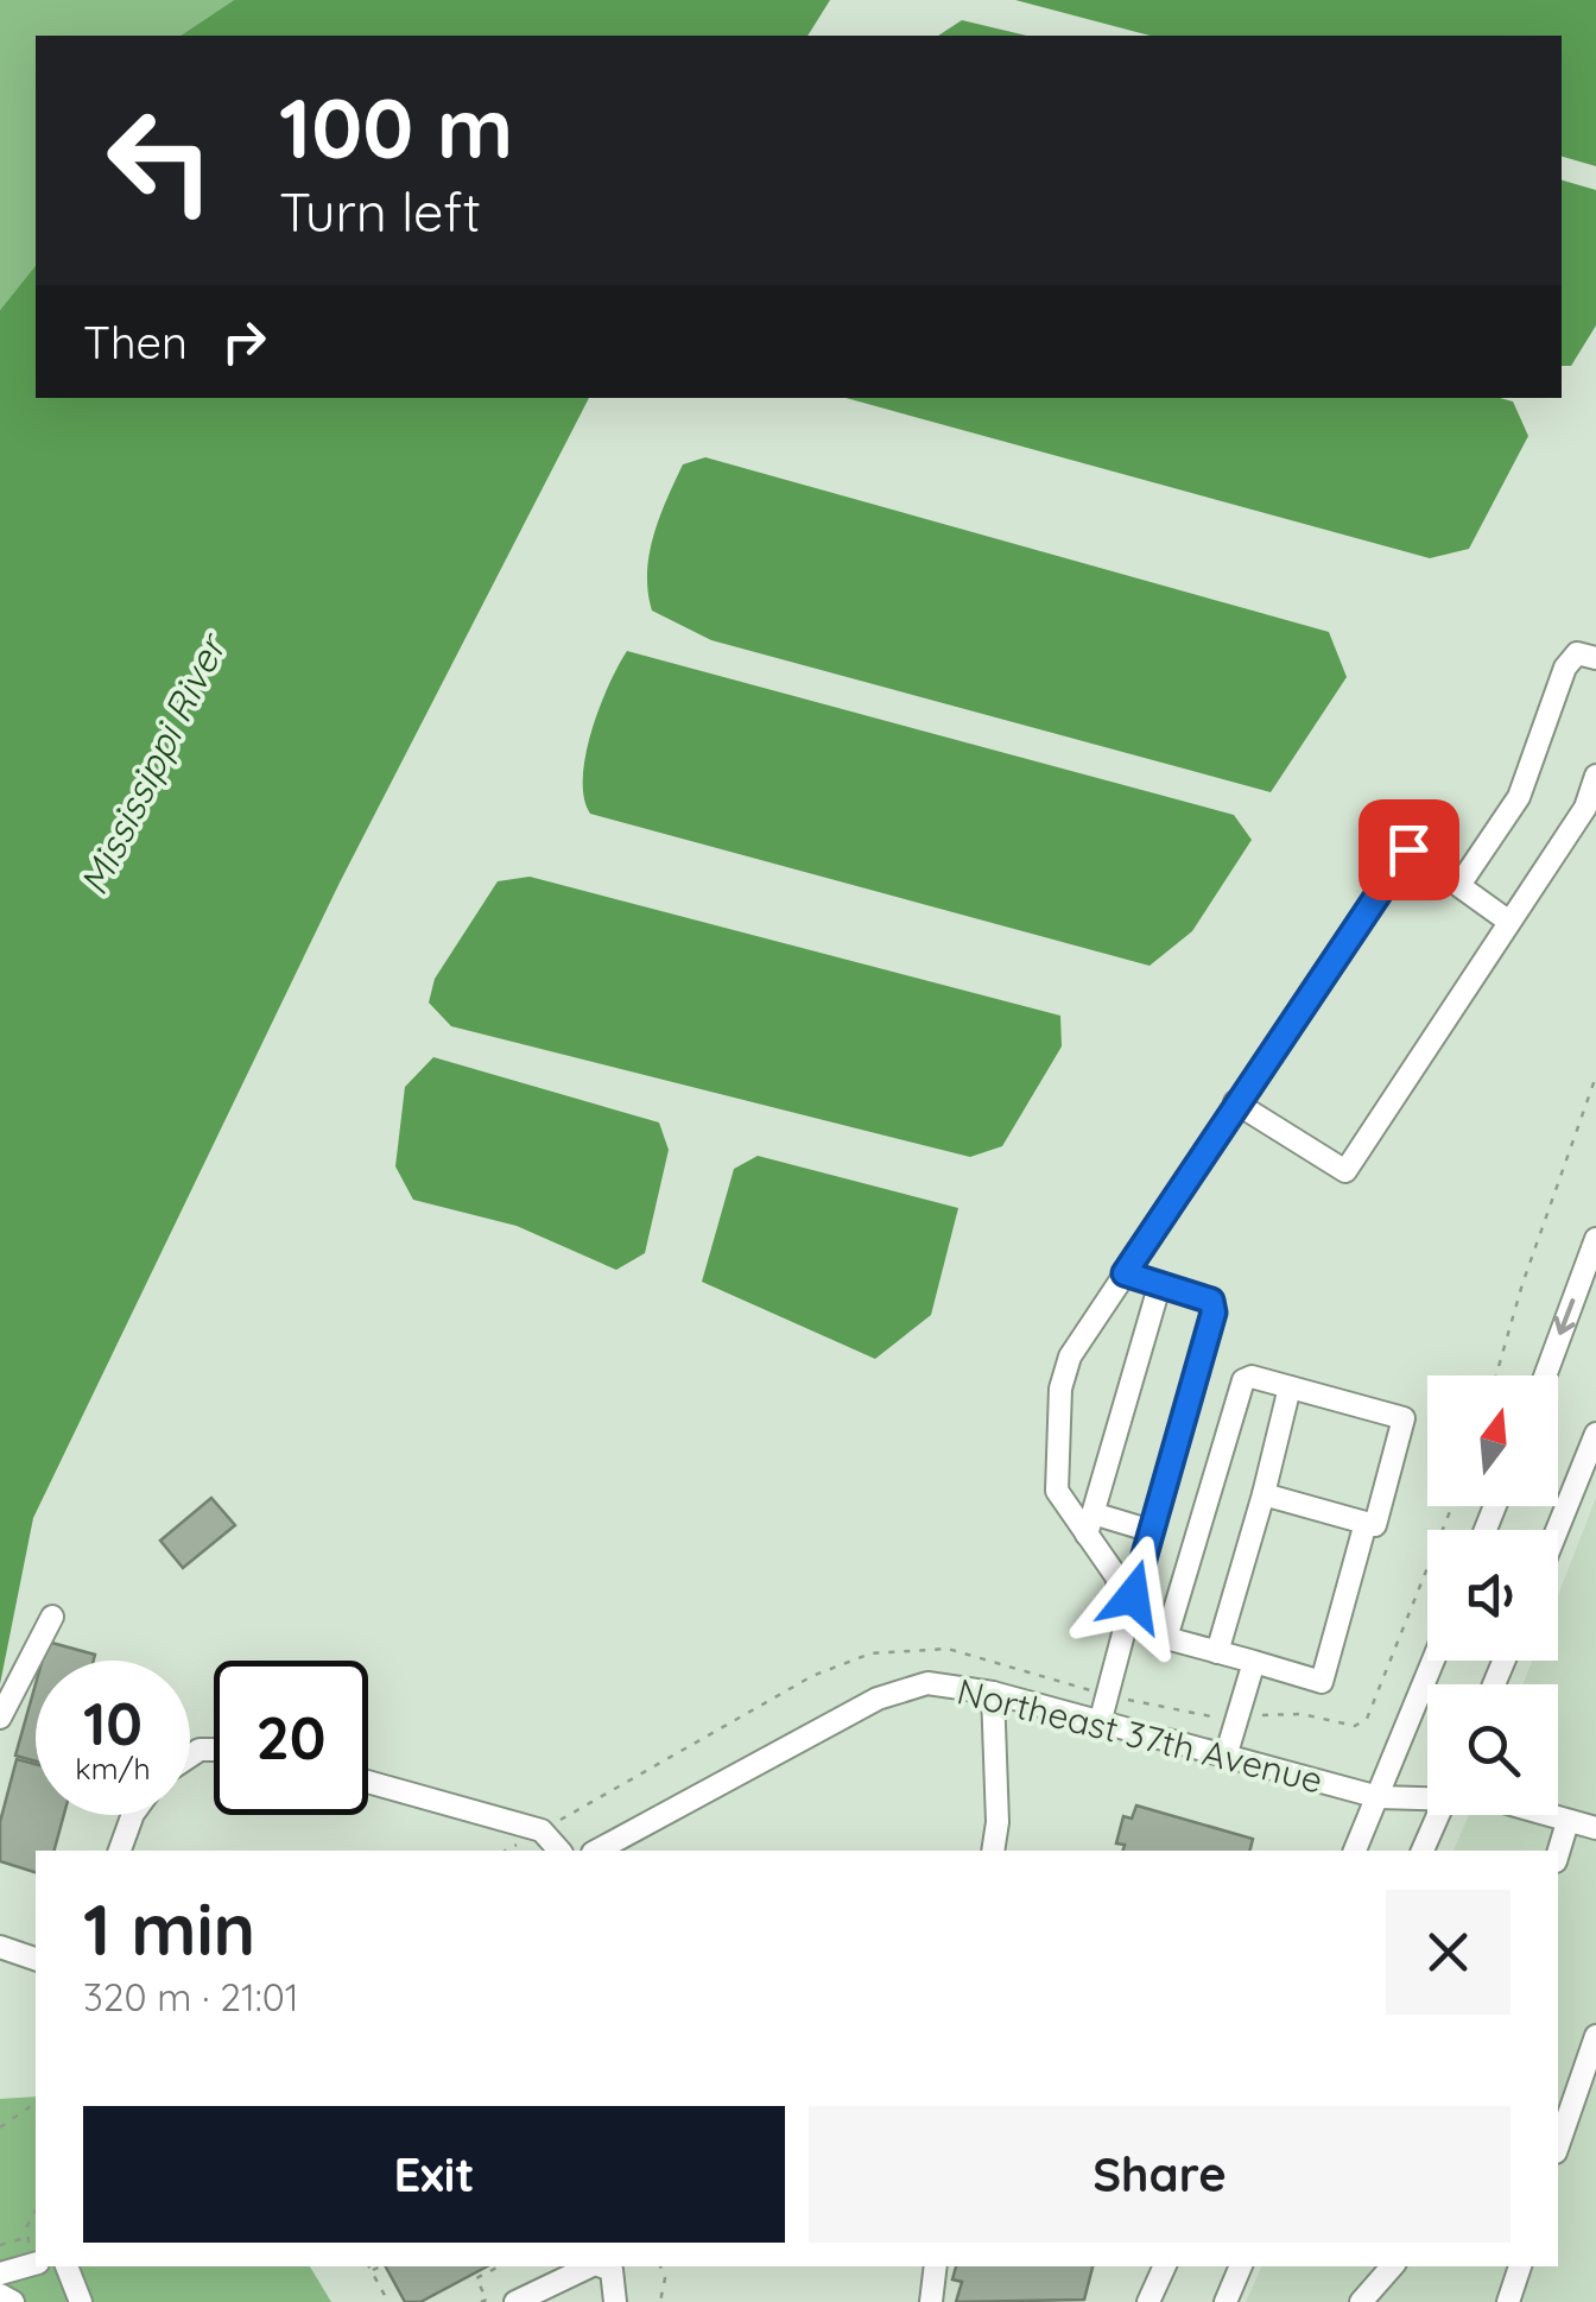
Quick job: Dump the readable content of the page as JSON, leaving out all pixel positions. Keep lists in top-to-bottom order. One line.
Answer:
{"streets":{"street":["Northeast 37th Avenue"]},"water":["Mississippi River"],"north":"top","page":{"turn":["100 m","Turn left"],"then":"Then","speed":"10 km/h","limit":"20","heading":["1 min","320 m · 21:01"],"buttons":["Exit","Share"]}}
